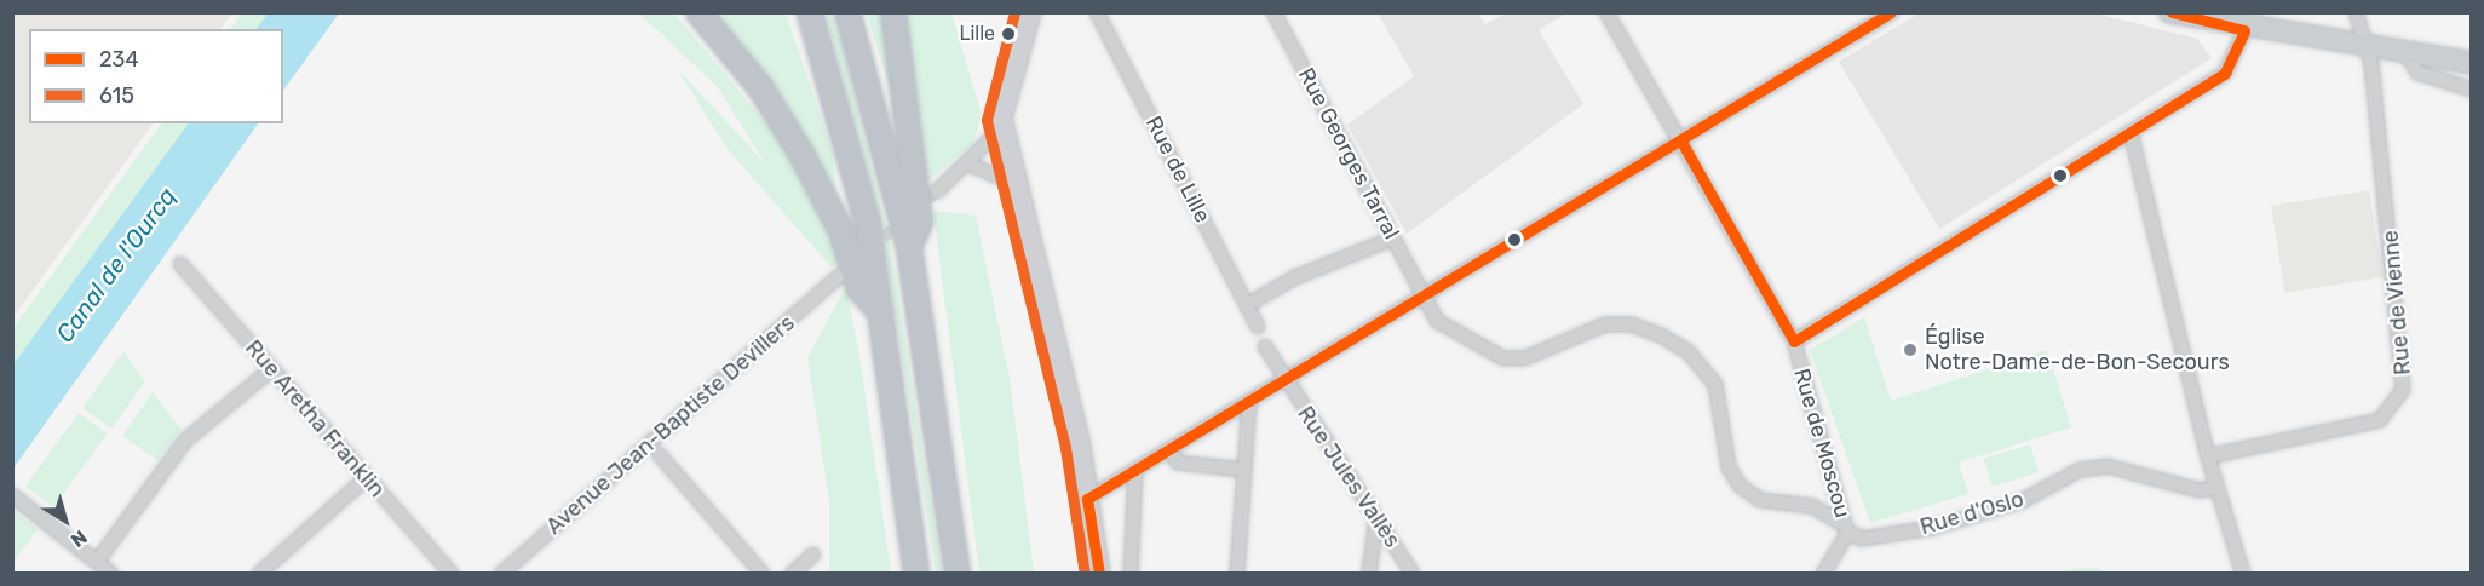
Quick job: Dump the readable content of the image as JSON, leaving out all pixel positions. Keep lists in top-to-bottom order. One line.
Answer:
{"streets":{"street":["Rue Georges Tarral","Rue de Lille","Rue de Vienne","Rue Aretha Franklin","Avenue Jean-Baptiste Devillers","Rue de Moscou","Rue Jules Vallès","Rue d'Oslo"]},"crossings":[["Rue Georges Tarral","Rue de Moscou"],["Rue Georges Tarral","Rue d'Oslo"],["Rue de Moscou","Rue d'Oslo"]],"water":["Canal de l'Ourcq"],"places":["Lille","Église Notre-Dame-de-Bon-Secours"],"lines":["transit line 234","transit line 615"],"legend":["234","615"],"north":"bottom right"}
